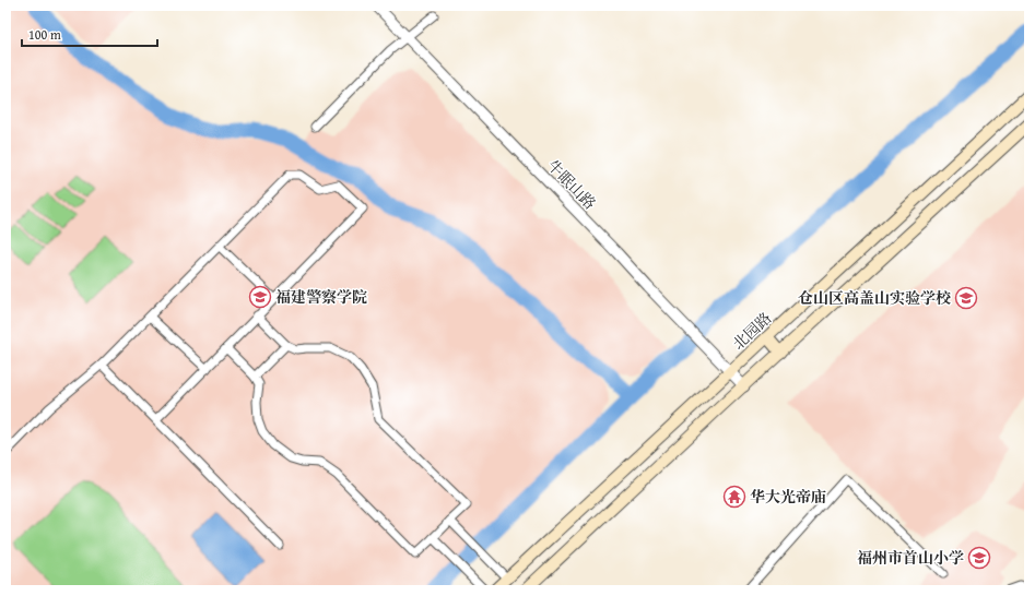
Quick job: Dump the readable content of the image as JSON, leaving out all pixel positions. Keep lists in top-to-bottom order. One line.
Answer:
{"streets":{"main road":["北园路"],"street":["牛眠山路"]},"crossings":[["牛眠山路","北园路"]],"places":{"school or university":["福建警察学院","仓山区高盖山实验学校","福州市首山小学"],"temple":["华大光帝庙"]},"scale_bar":"100 m"}
